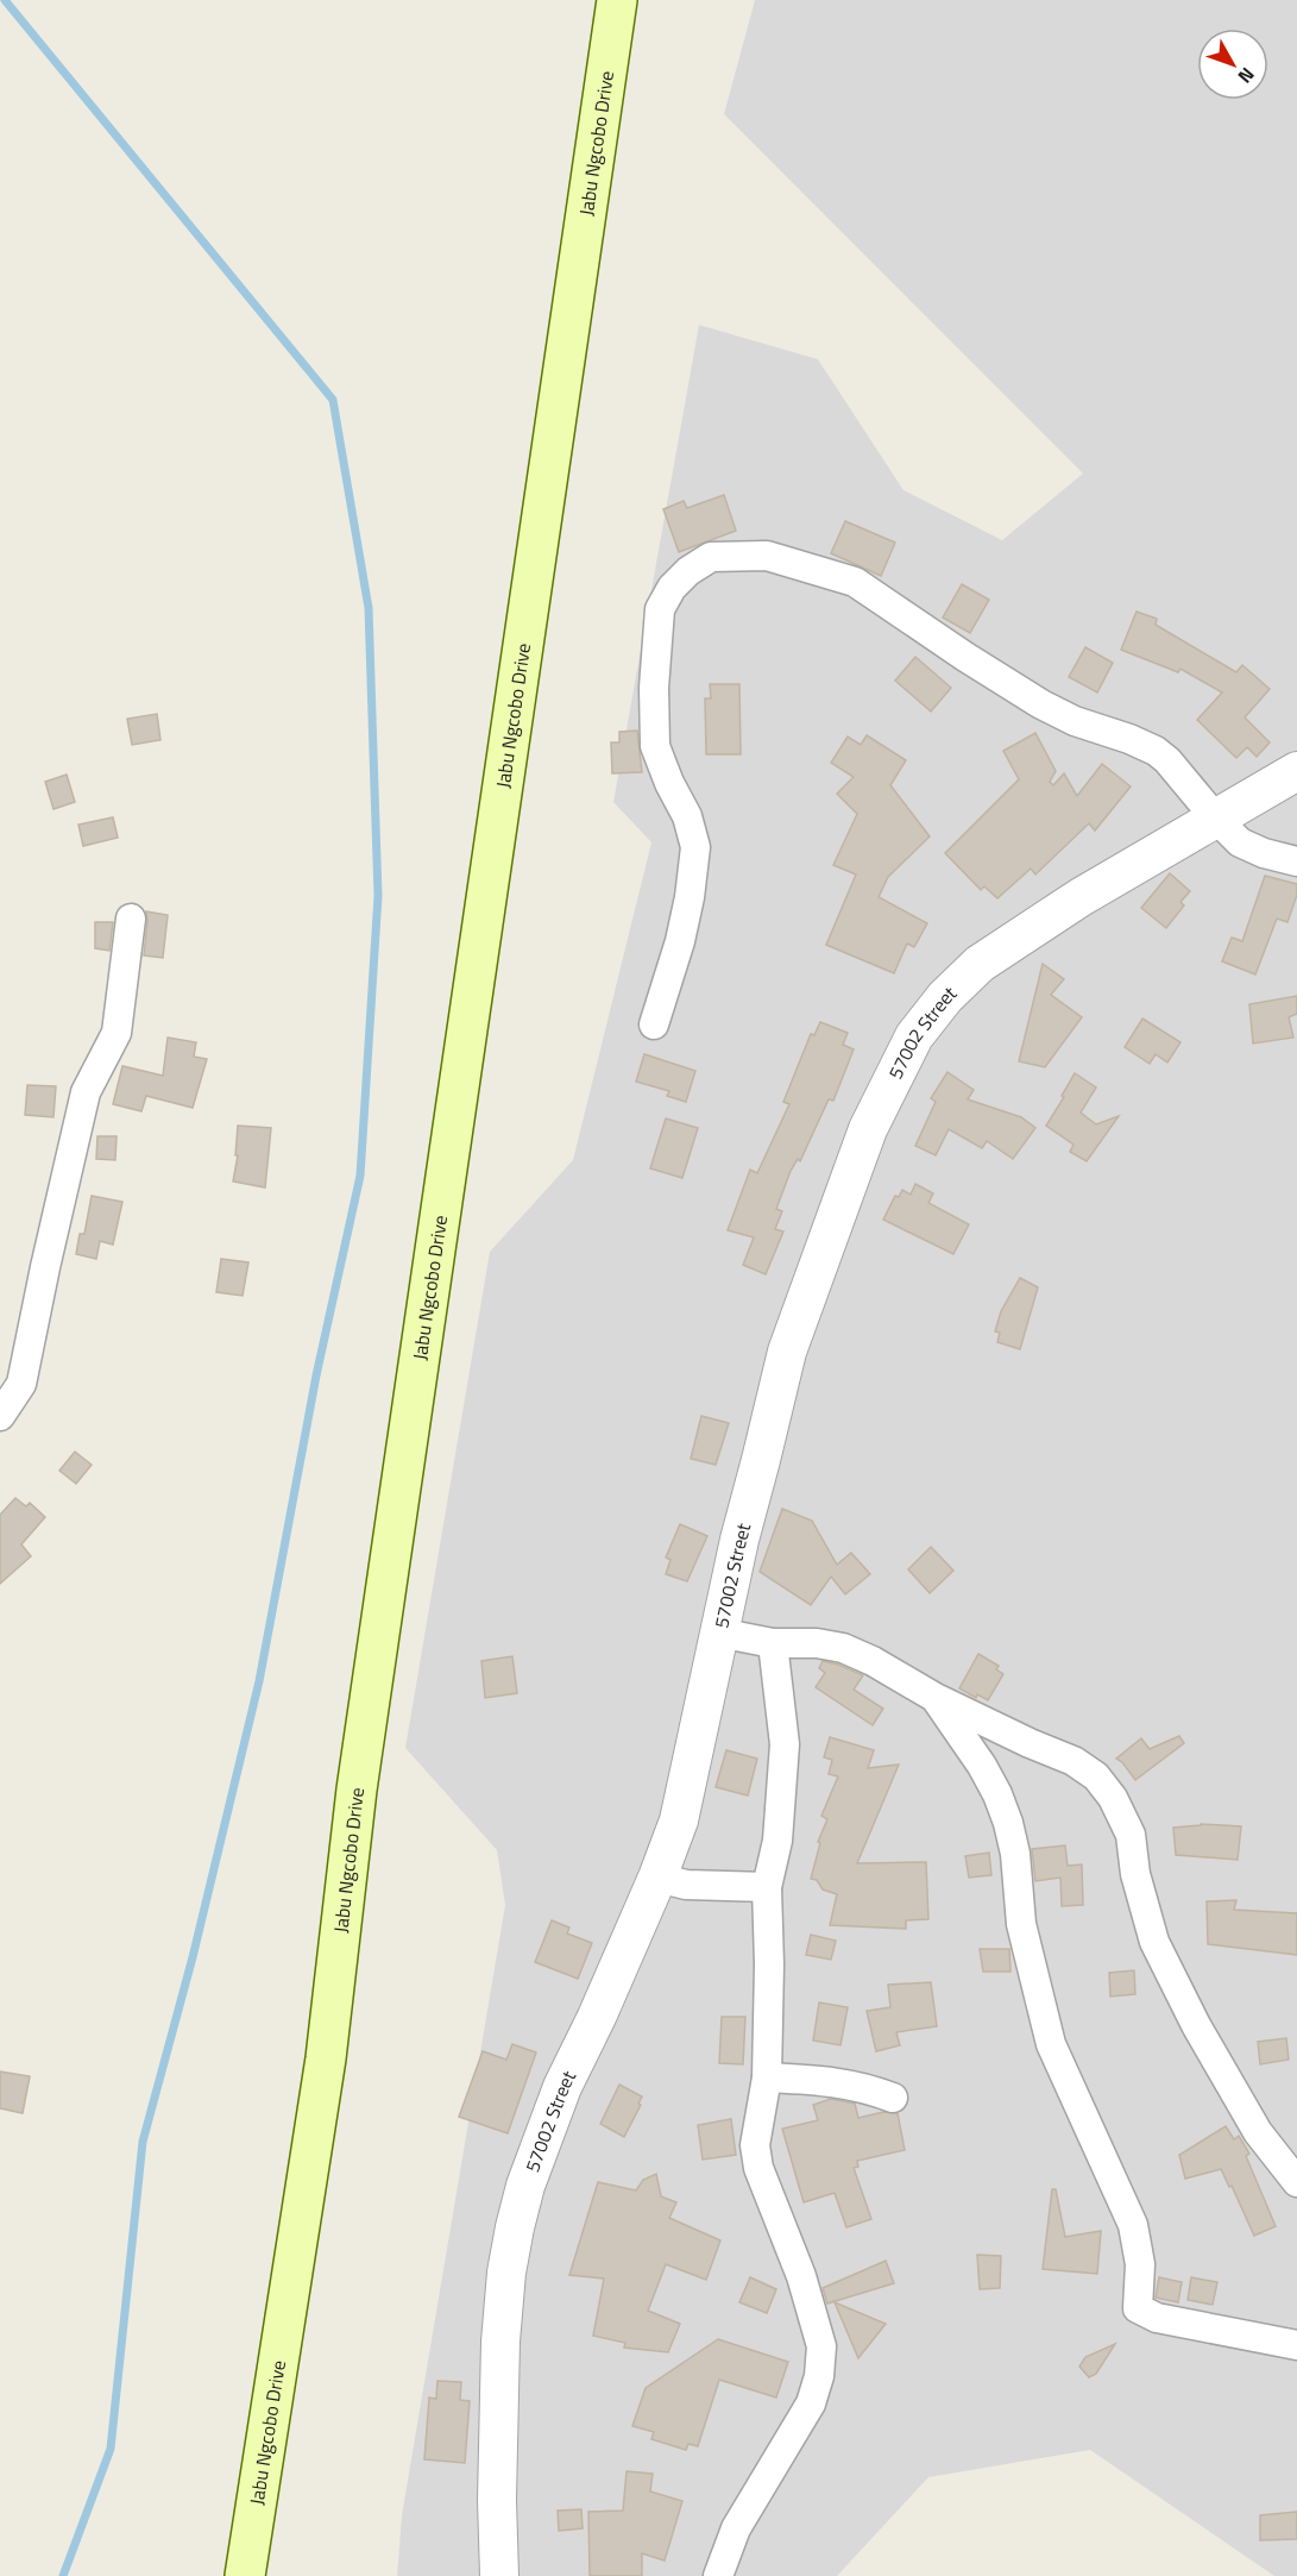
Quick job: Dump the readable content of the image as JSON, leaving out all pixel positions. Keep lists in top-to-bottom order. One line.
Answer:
{"streets":{"main road":["Jabu Ngcobo Drive"],"street":["57002 Street"]},"north":"bottom right"}
